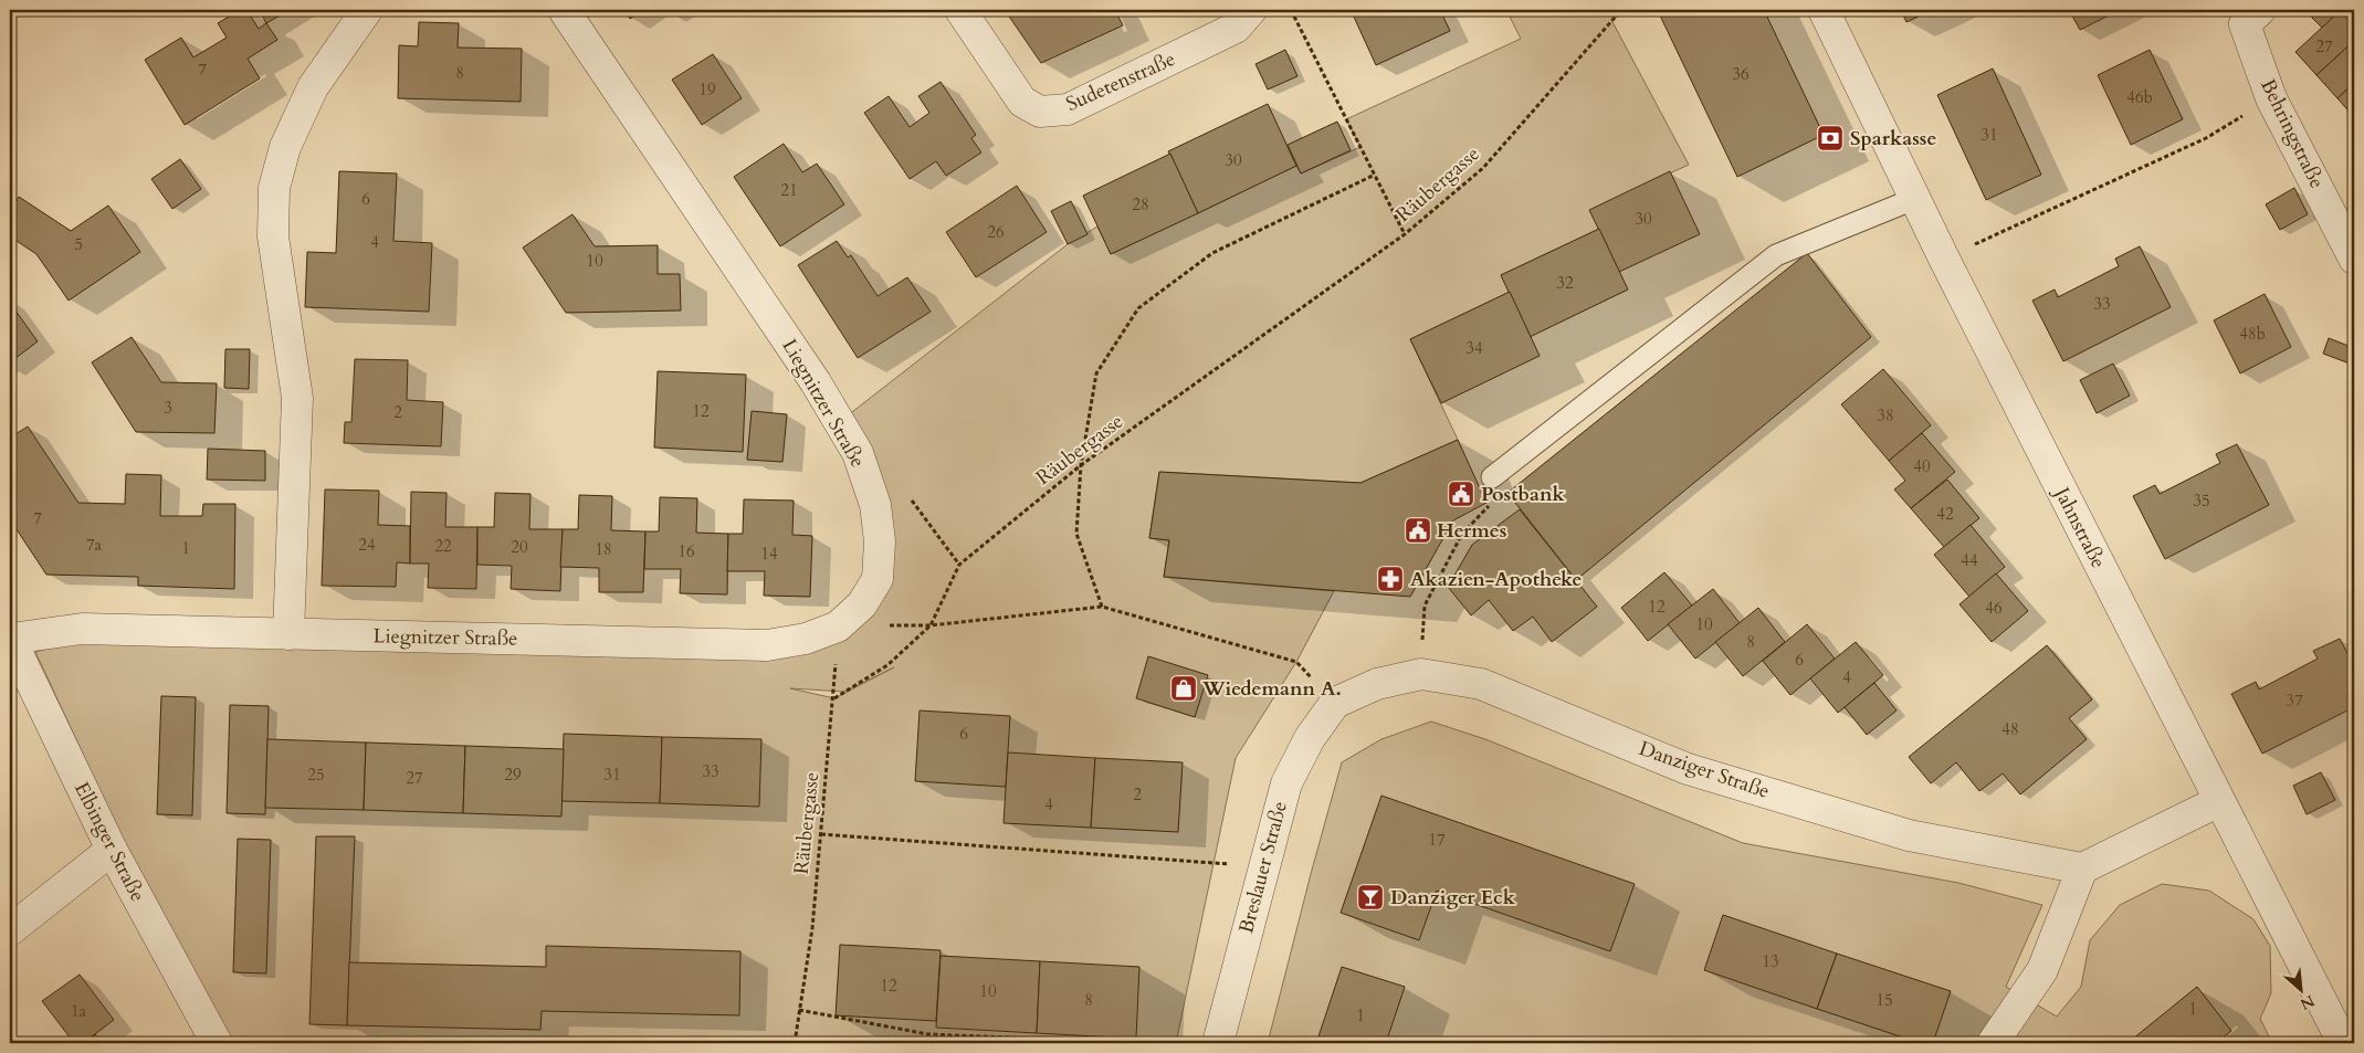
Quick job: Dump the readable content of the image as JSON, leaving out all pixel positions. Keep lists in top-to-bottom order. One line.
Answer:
{"streets":{"street":["Sudetenstraße","Behringstraße","Liegnitzer Straße","Jahnstraße","Danziger Straße","Elbinger Straße","Breslauer Straße"],"path":["Räubergasse"]},"crossings":[["Liegnitzer Straße","Elbinger Straße"],["Danziger Straße","Breslauer Straße"]],"places":{"bank":["Sparkasse"],"public building":["Postbank","Hermes"],"pharmacy":["Akazien-Apotheke"],"shop":["Wiedemann A."],"bar":["Danziger Eck"]},"house_numbers":["27","7","8","36","19","46b","31","30","21","6","28","30","26","4","5","10","32","33","48b","34","3","12","2","38","40","35","42","7","7a","24","22","20","1","18","16","14","44","12","46","10","8","6","4","37","48","6","33","25","29","31","27","2","4","17","13","12","10","8","15","1","1a","1"],"north":"bottom right"}
